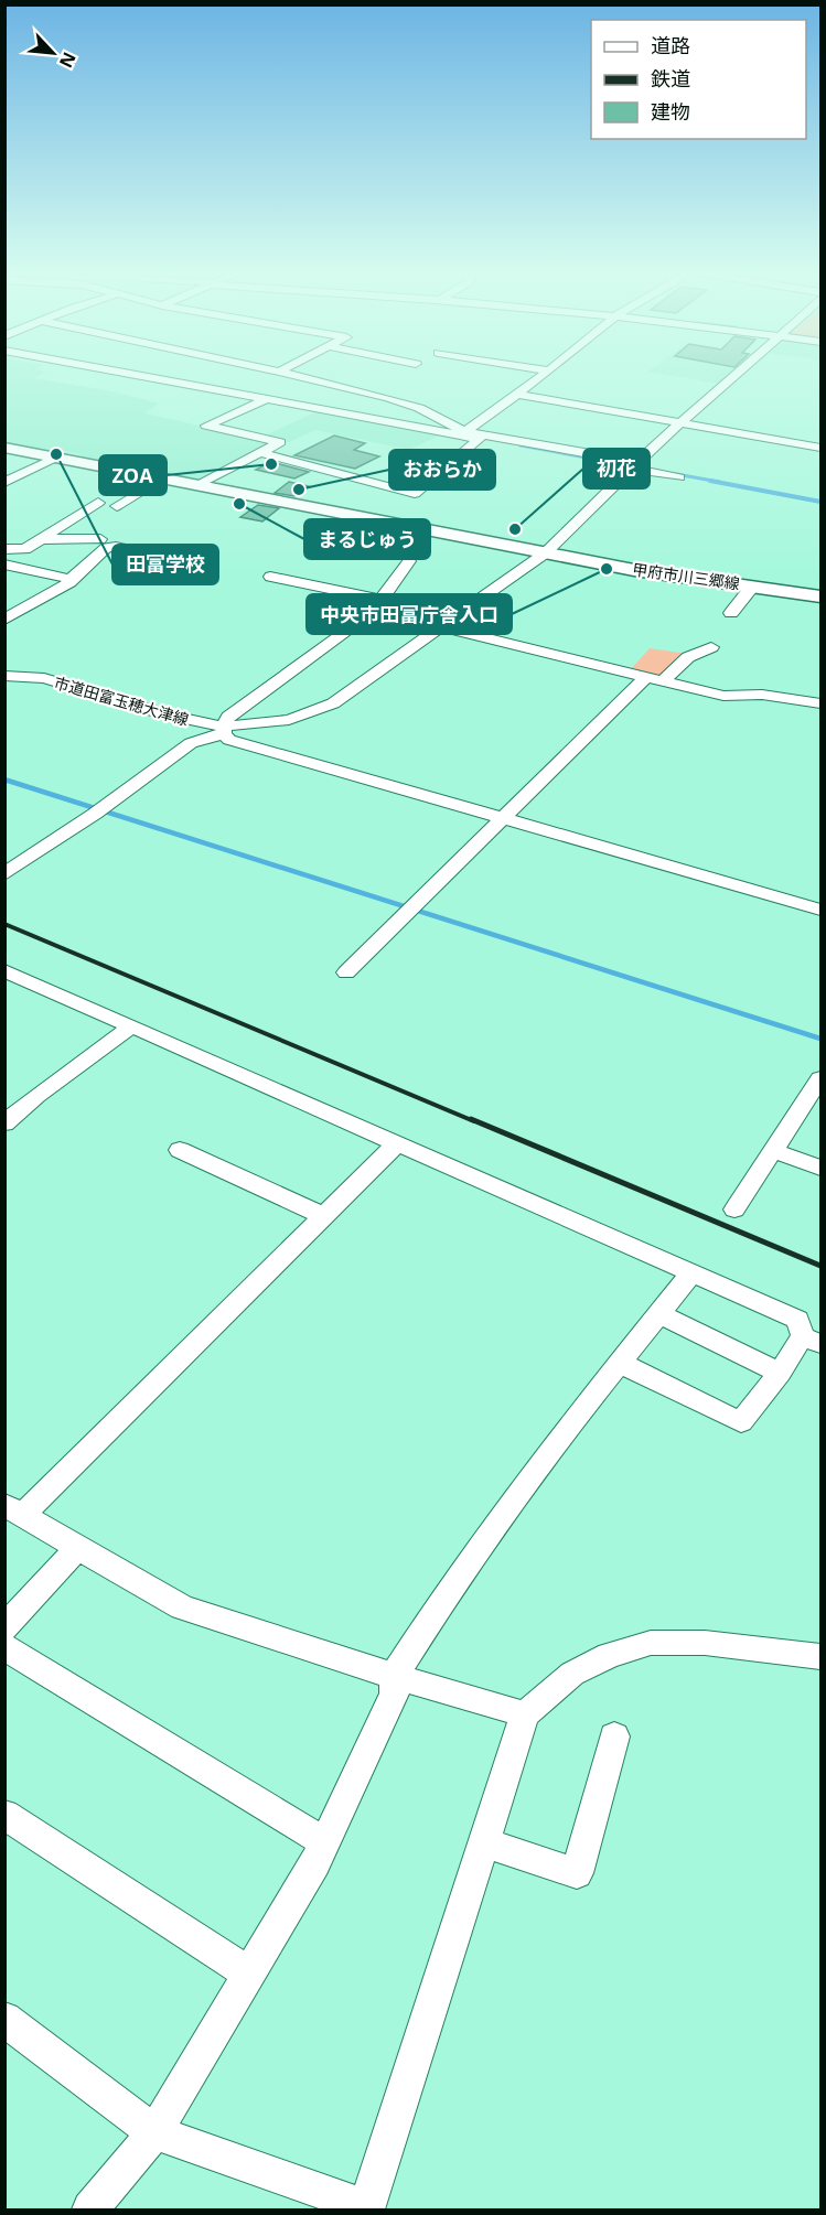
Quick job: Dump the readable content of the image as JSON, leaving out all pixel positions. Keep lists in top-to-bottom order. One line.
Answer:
{"streets":{"main road":["甲府市川三郷線"],"street":["市道田富玉穂大津線"]},"crossings":[["甲府市川三郷線","市道田富玉穂大津線"]],"places":["田富学校","ZOA","おおらか","まるじゅう","初花","中央市田富庁舎入口"],"legend":["道路","鉄道","建物"],"north":"bottom right"}
